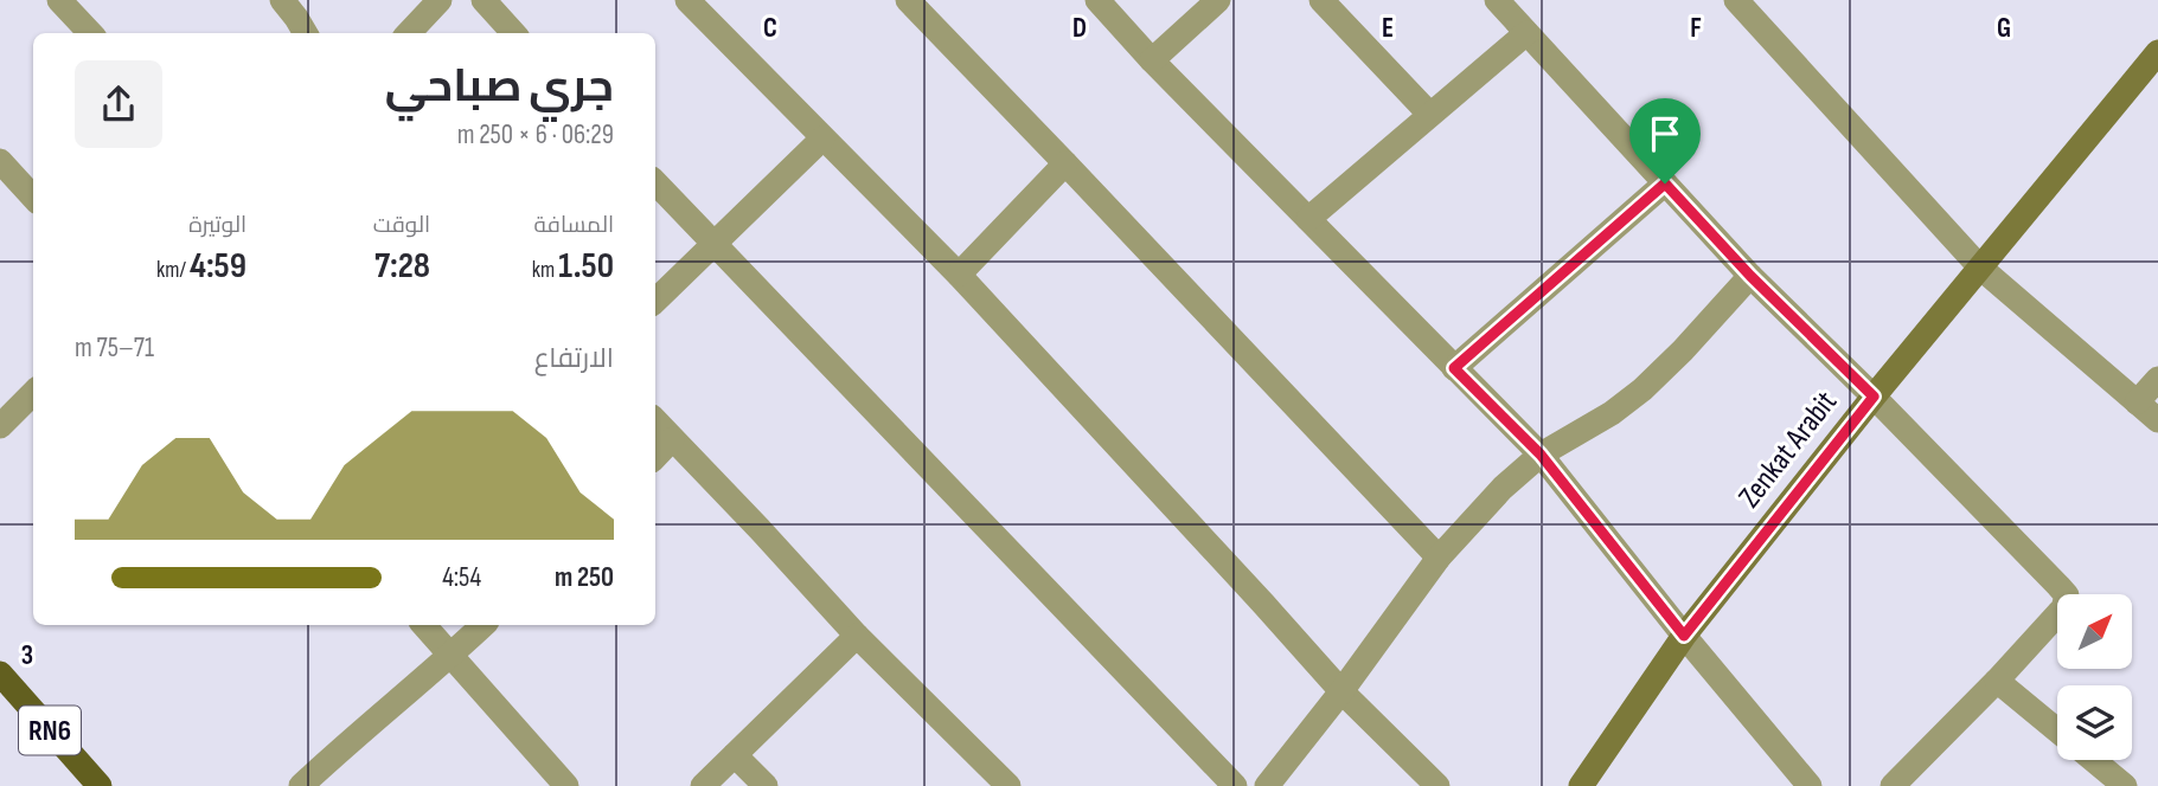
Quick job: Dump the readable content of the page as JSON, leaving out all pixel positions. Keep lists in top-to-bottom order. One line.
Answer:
{"streets":{"main road":["RN6"],"street":["Zenkat Arabit"]},"north":"top right","page":{"heading":["جري صباحي","06:29 · 6 × 250 m"],"stats":[["المسافة","1.50 km"],["الوقت","7:28"],["الوتيرة","4:59 /km"]],"chart":["الارتفاع","71–75 m"],"list":[{"name":"250 m","note":"4:54"}]},"grid":{"columns":["C","D","E","F","G"],"rows":["3"]}}
